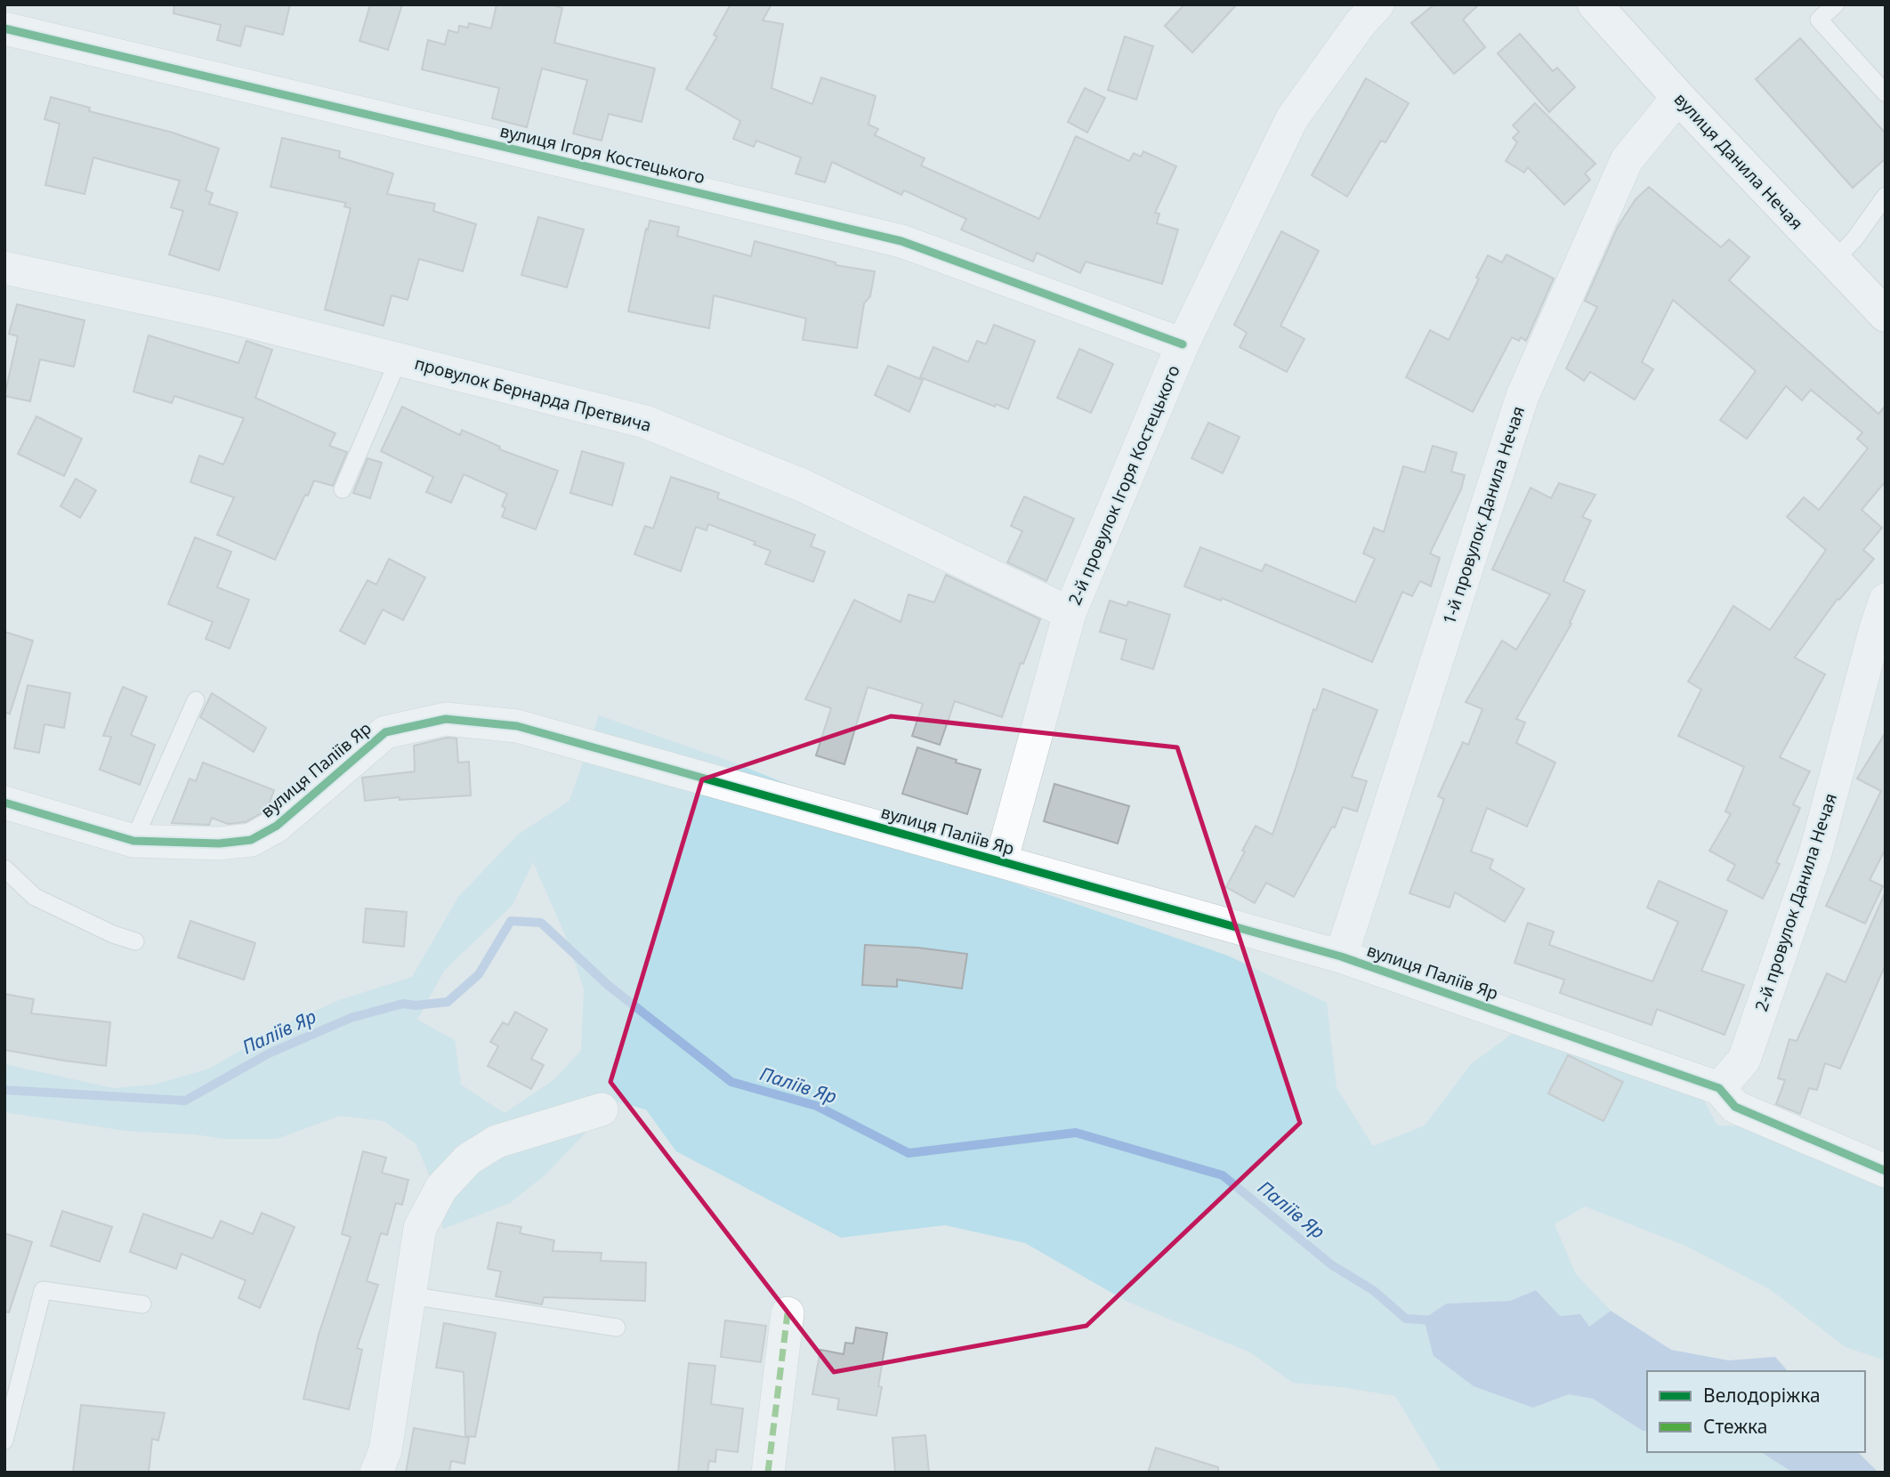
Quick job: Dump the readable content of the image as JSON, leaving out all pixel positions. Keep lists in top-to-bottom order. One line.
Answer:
{"streets":{"main road":["вулиця Данила Нечая"],"street":["вулиця Ігоря Костецького","провулок Бернарда Претвича","2-й провулок Ігоря Костецького","1-й провулок Данила Нечая","вулиця Паліїв Яр","2-й провулок Данила Нечая"]},"crossings":[["вулиця Ігоря Костецького","2-й провулок Ігоря Костецького"],["вулиця Данила Нечая","1-й провулок Данила Нечая"],["провулок Бернарда Претвича","2-й провулок Ігоря Костецького"],["2-й провулок Ігоря Костецького","вулиця Паліїв Яр"],["1-й провулок Данила Нечая","вулиця Паліїв Яр"],["вулиця Паліїв Яр","2-й провулок Данила Нечая"]],"water":["Паліїв Яр"],"legend":["Велодоріжка","Стежка"]}
